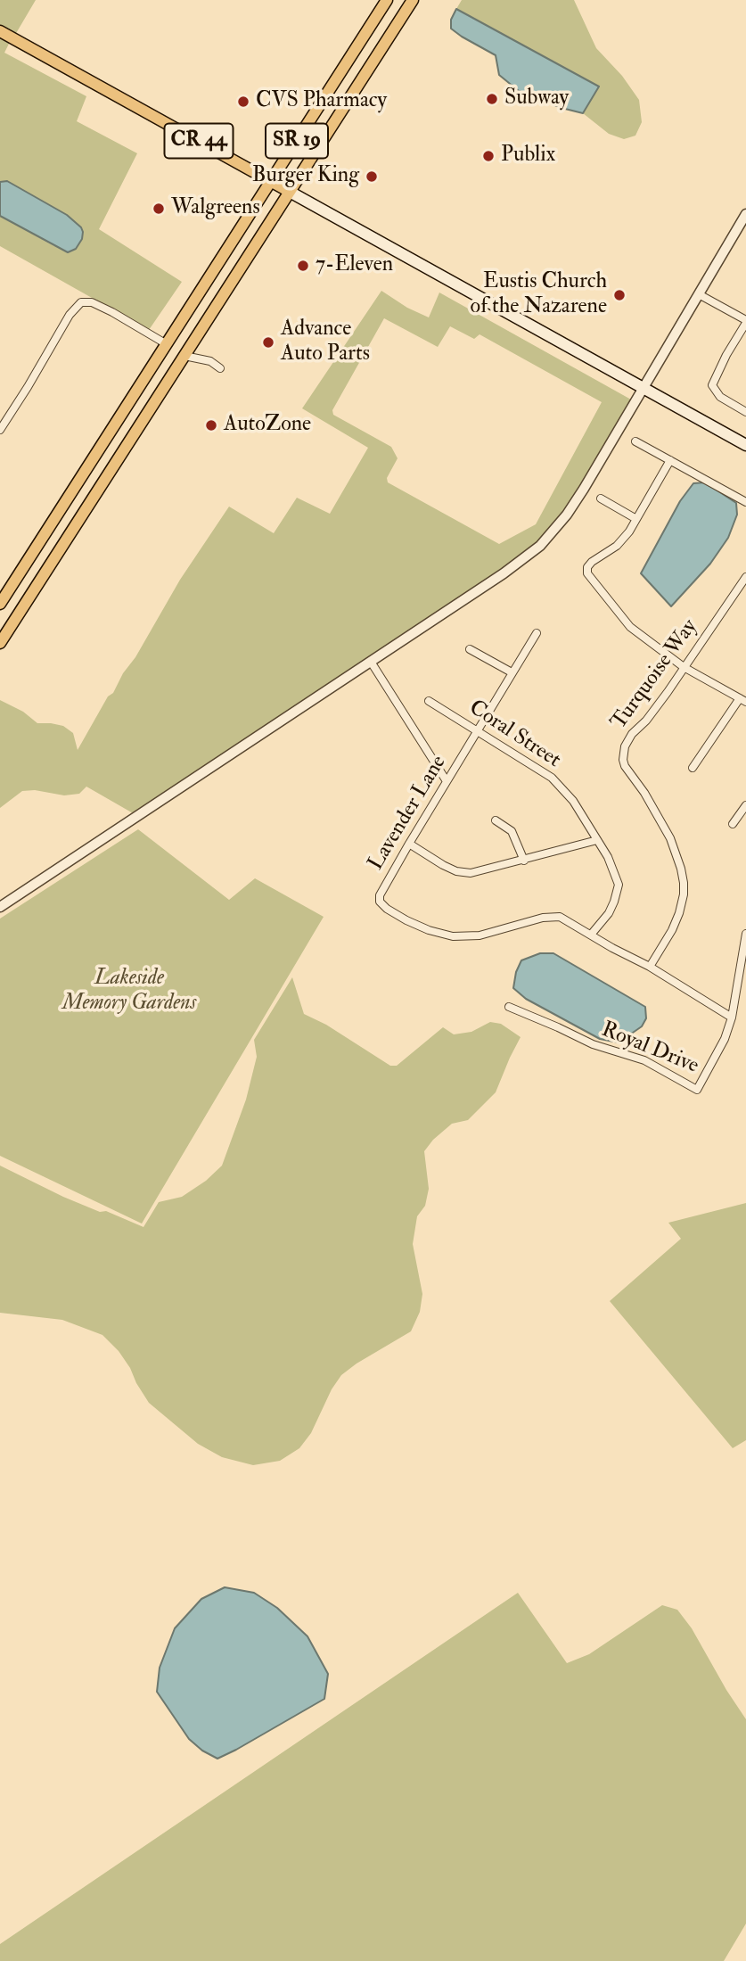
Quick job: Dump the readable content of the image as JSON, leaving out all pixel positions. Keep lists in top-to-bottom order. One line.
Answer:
{"streets":{"main road":["CR 44","SR 19"],"street":["Turquoise Way","Coral Street","Lavender Lane","Royal Drive"]},"crossings":[["CR 44","SR 19"],["Turquoise Way","Lavender Lane"],["Coral Street","Lavender Lane"],["Lavender Lane","Royal Drive"]],"parks":["Lakeside Memory Gardens"],"places":["Subway","CVS Pharmacy","Publix","Burger King","Walgreens","7-Eleven","Eustis Church of the Nazarene","Advance Auto Parts","AutoZone"]}
